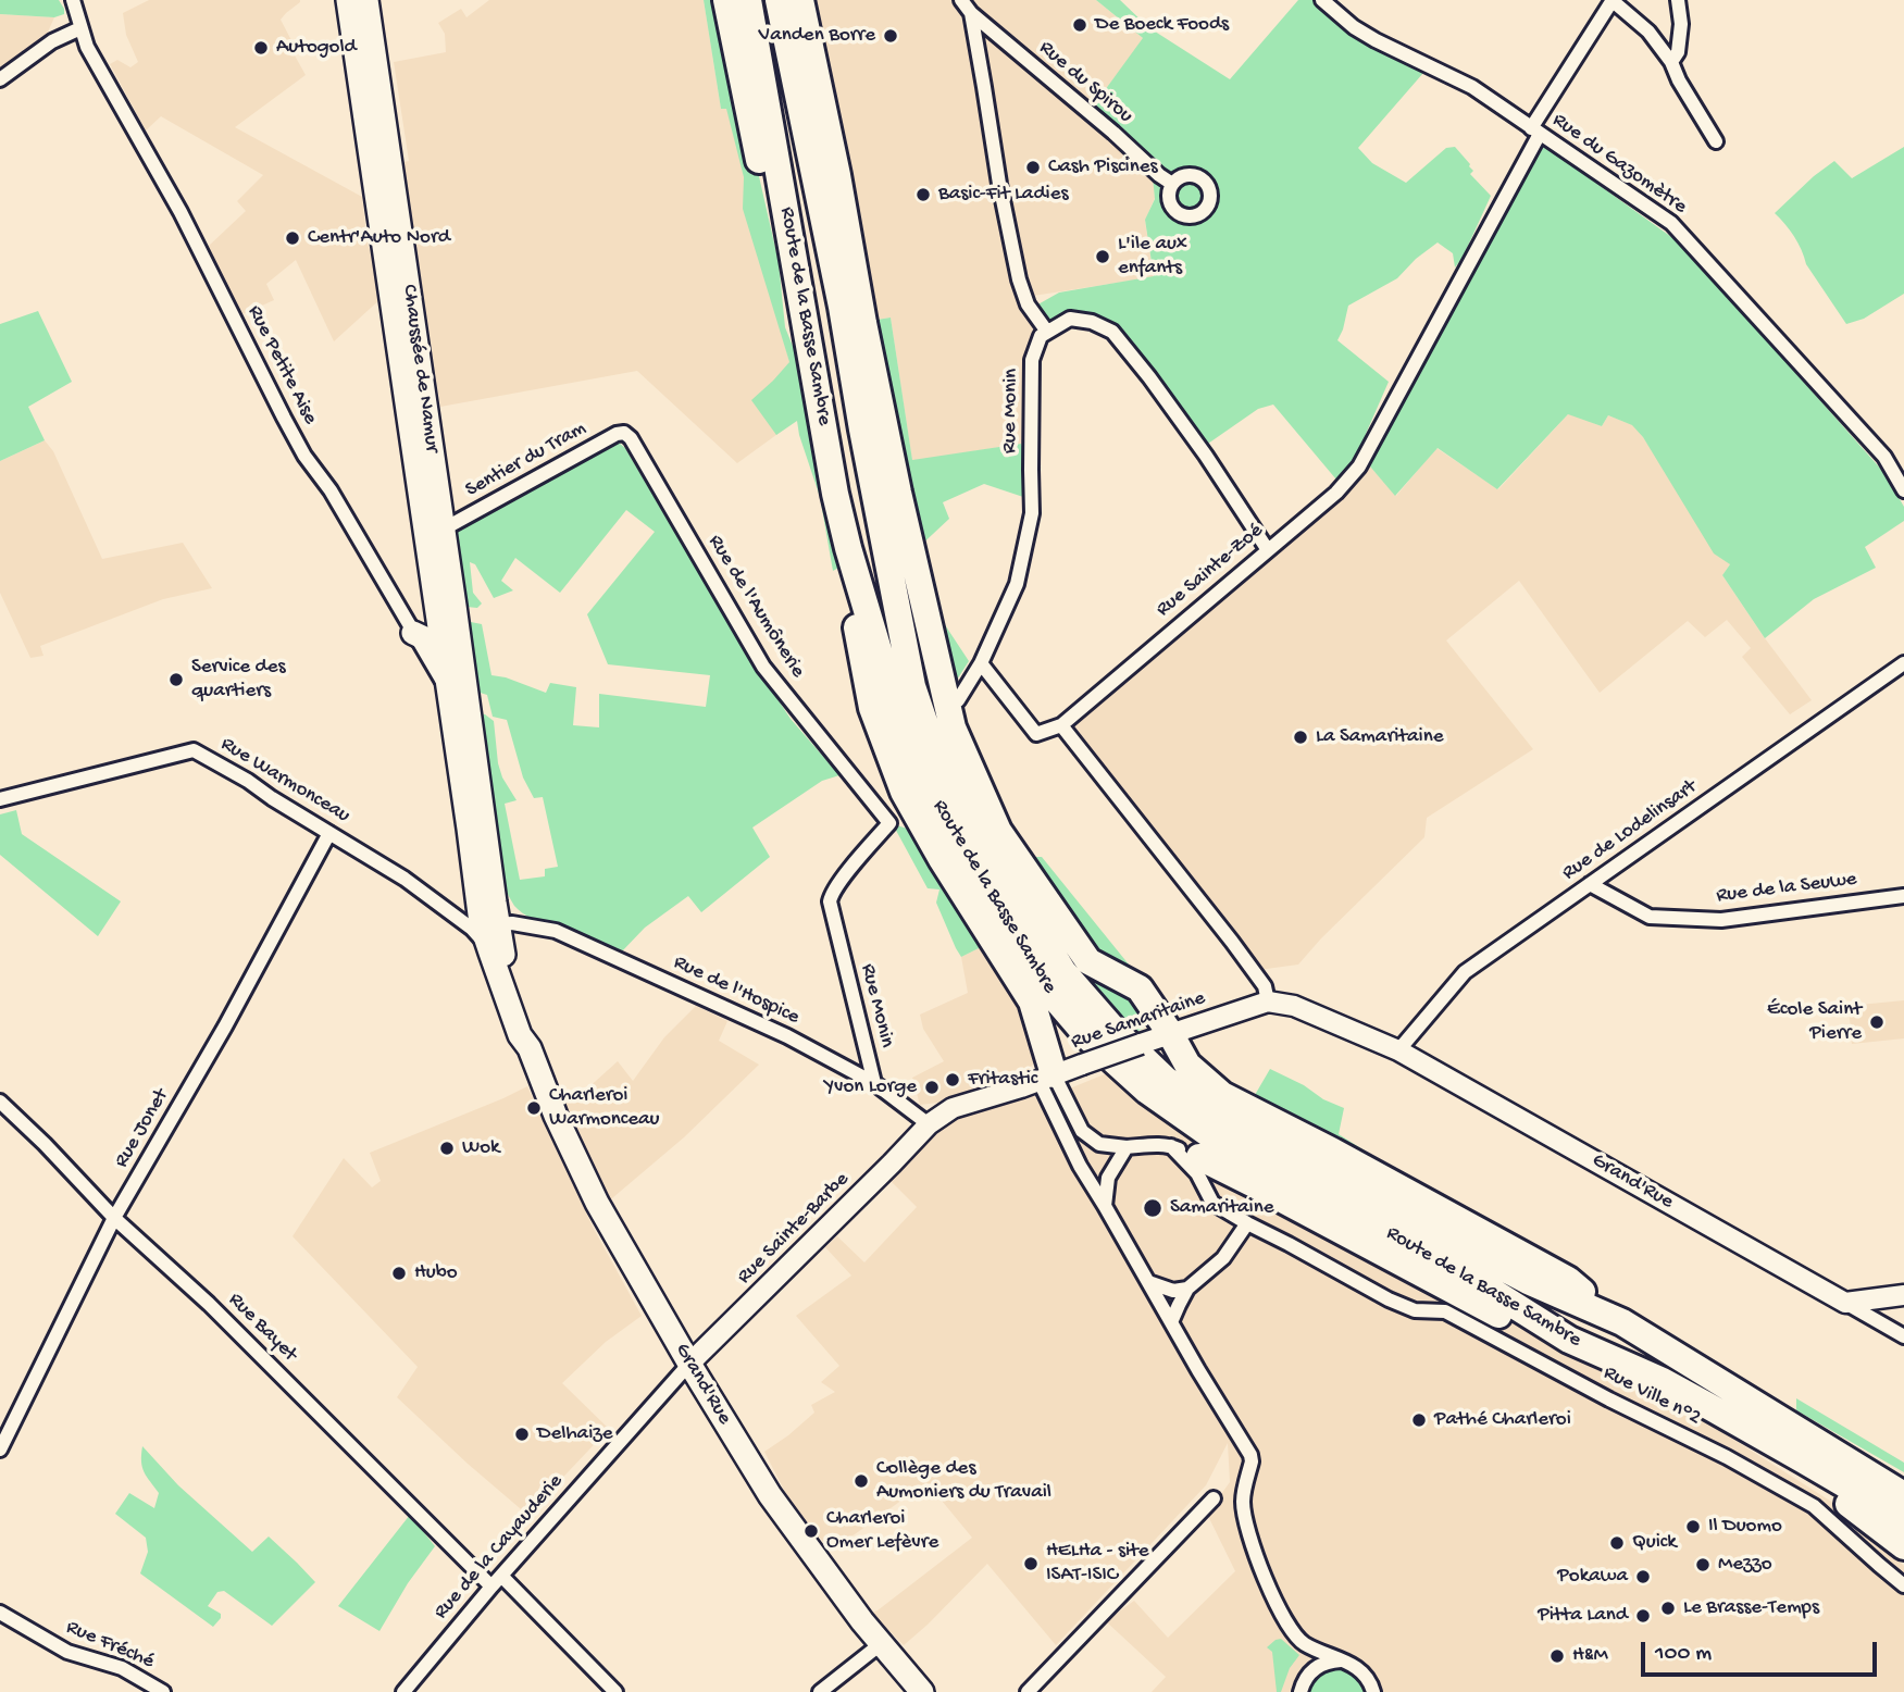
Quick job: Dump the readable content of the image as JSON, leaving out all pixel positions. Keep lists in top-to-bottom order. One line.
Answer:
{"streets":{"highway":["Route de la Basse Sambre"],"main road":["Chaussée de Namur","Grand'Rue"],"street":["Rue du Spirou","Rue du Gazomètre","Rue Petite Aise","Rue Monin","Sentier du Tram","Rue Sainte-Zoé","Rue de l'Aumônerie","Rue Warmonceau","Rue de Lodelinsart","Rue de la Seuwe","Rue de l'Hospice","Rue Samaritaine","Rue Jonet","Rue Sainte-Barbe","Rue Bayet","Rue Ville n°2","Rue de la Cayauderie","Rue Fréché"]},"crossings":[["Rue du Gazomètre","Rue Sainte-Zoé"],["Rue Petite Aise","Chaussée de Namur"],["Chaussée de Namur","Sentier du Tram"],["Chaussée de Namur","Rue Warmonceau"],["Chaussée de Namur","Rue de l'Hospice"],["Chaussée de Namur","Grand'Rue"],["Rue Monin","Rue de l'Aumônerie"],["Rue Monin","Rue de l'Hospice"],["Sentier du Tram","Rue de l'Aumônerie"],["Rue Warmonceau","Rue de l'Hospice"],["Rue Warmonceau","Rue Jonet"],["Rue de Lodelinsart","Rue de la Seuwe"],["Rue de Lodelinsart","Grand'Rue"],["Rue de l'Hospice","Rue Samaritaine"],["Rue de l'Hospice","Rue Sainte-Barbe"],["Rue Samaritaine","Grand'Rue"],["Rue Samaritaine","Rue Sainte-Barbe"],["Rue Jonet","Rue Bayet"],["Grand'Rue","Rue Sainte-Barbe"],["Grand'Rue","Rue de la Cayauderie"],["Rue Sainte-Barbe","Rue de la Cayauderie"],["Rue Bayet","Rue de la Cayauderie"]],"places":["De Boeck Foods","Vanden Borre","Autogold","Cash Piscines","Basic-Fit Ladies","Centr'Auto Nord","L'ile aux enfants","Service des quartiers","La Samaritaine","École Saint Pierre","Fritastic","Yvon Lorge","Charleroi Warmonceau","Wok","Samaritaine","Hubo","Pathé Charleroi","Delhaize","Collège des Aumoniers du Travail","Il Duomo","Charleroi Omer Lefèvre","Quick","HELHa - site ISAT-ISIC","Mezzo","Pokawa","Le Brasse-Temps","Pitta Land","H&M"],"scale_bar":"100 m"}
